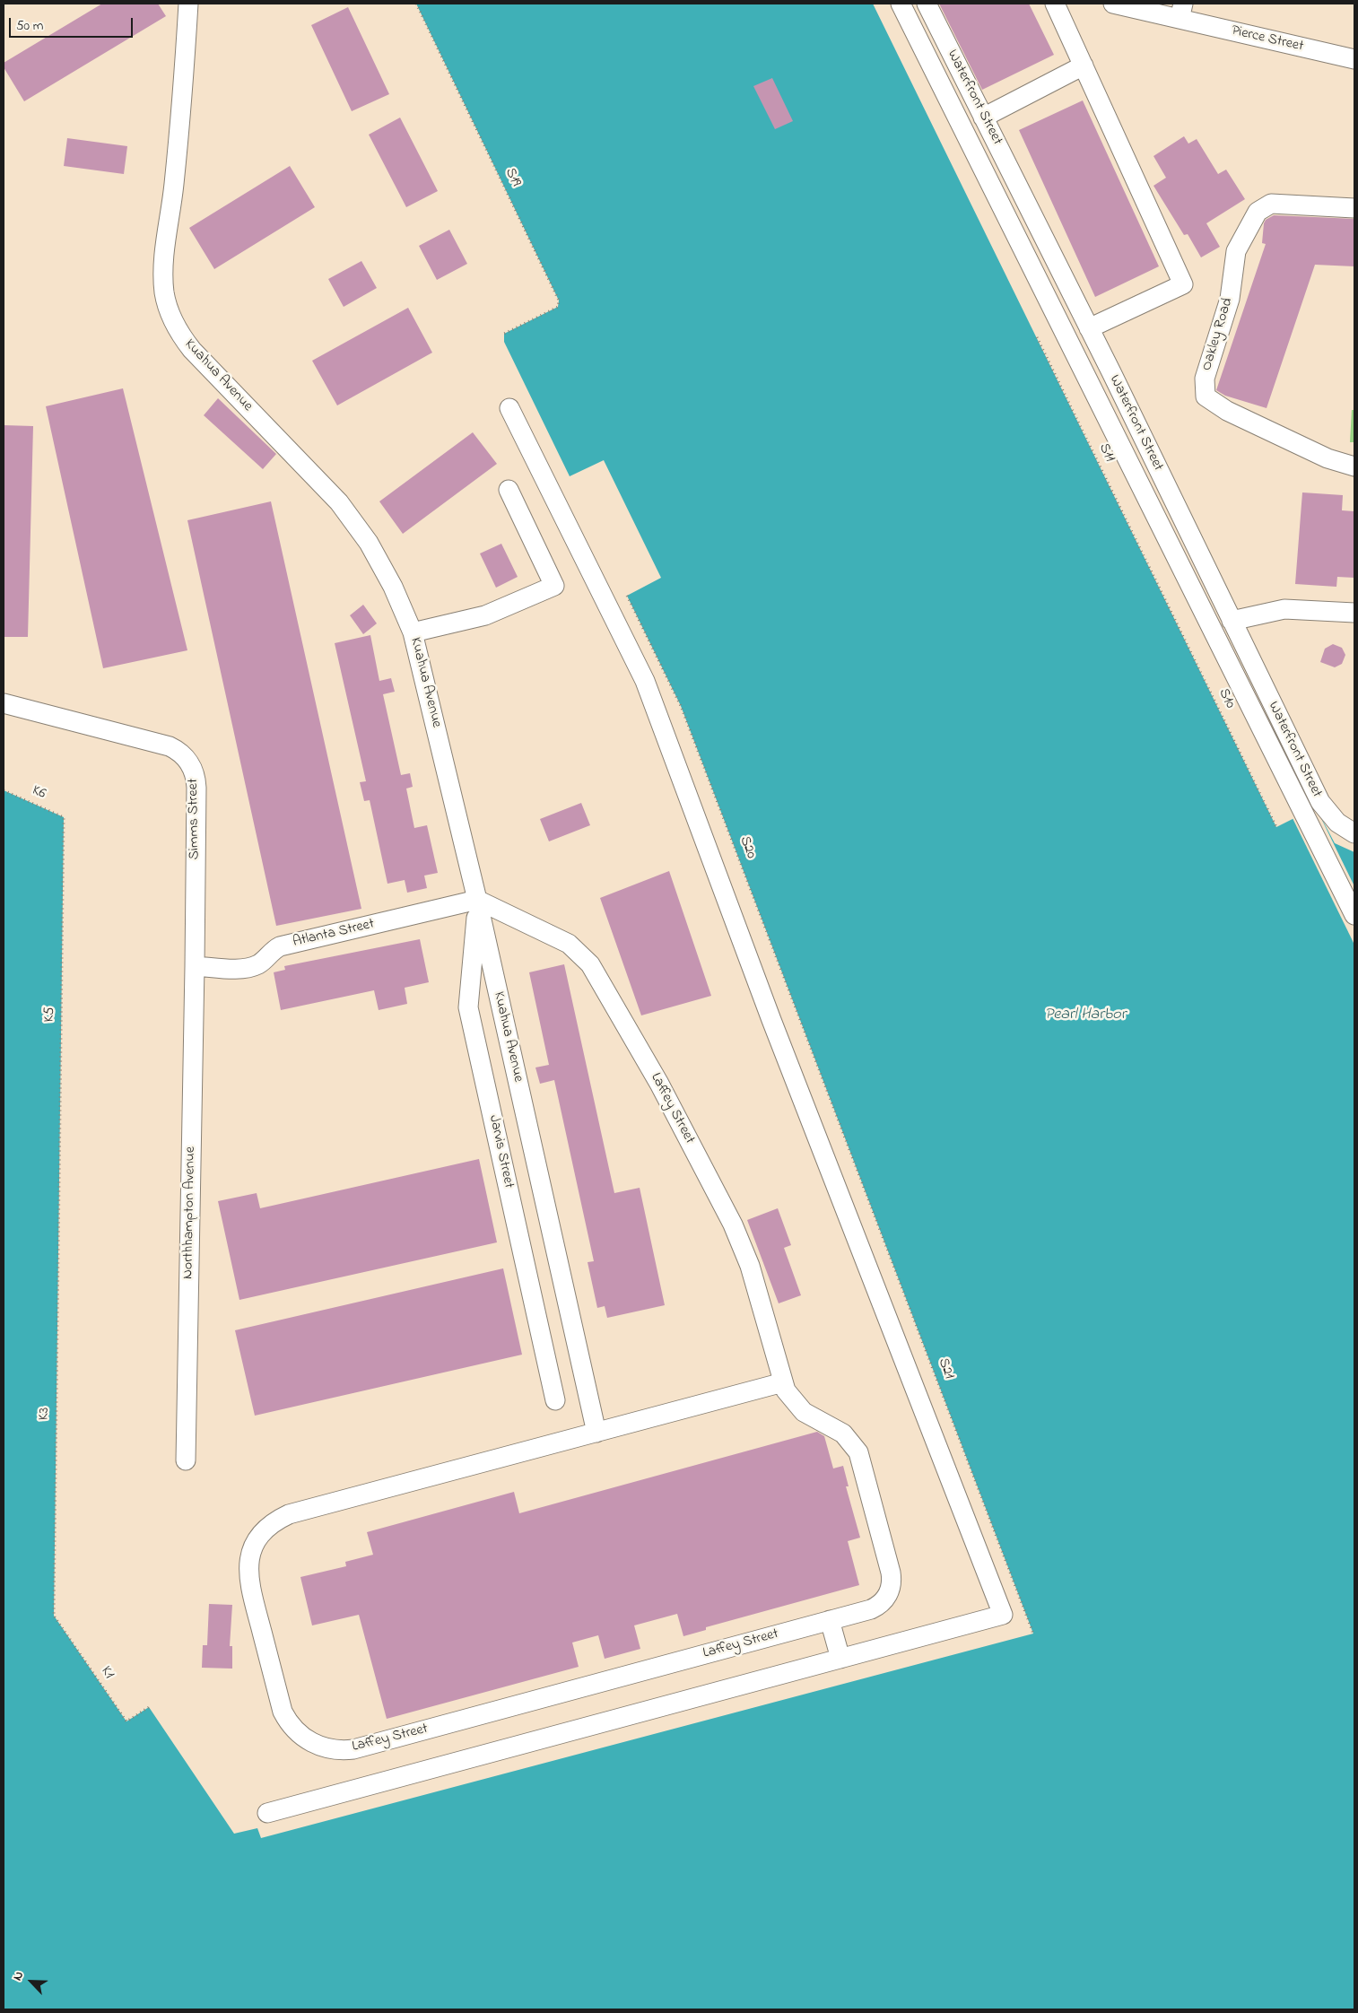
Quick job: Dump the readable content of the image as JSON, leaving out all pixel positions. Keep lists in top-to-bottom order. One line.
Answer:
{"streets":{"street":["Pierce Street","Waterfront Street","Oakley Road","Kuahua Avenue","Simms Street","Atlanta Street","Laffey Street","Jarvis Street","Northhampton Avenue"],"path":["S19","S11","S10","K6","S20","K5","S21","K3","K1"]},"crossings":[["Kuahua Avenue","Atlanta Street"],["Kuahua Avenue","Laffey Street"],["Kuahua Avenue","Jarvis Street"],["S11","S10"],["K6","K5"],["Simms Street","Atlanta Street"],["Simms Street","Northhampton Avenue"],["S20","S21"],["Atlanta Street","Laffey Street"],["Atlanta Street","Jarvis Street"],["Atlanta Street","Northhampton Avenue"],["K5","K3"],["Laffey Street","Jarvis Street"],["K3","K1"]],"water":["Pearl Harbor"],"scale_bar":"50 m","north":"top left"}
